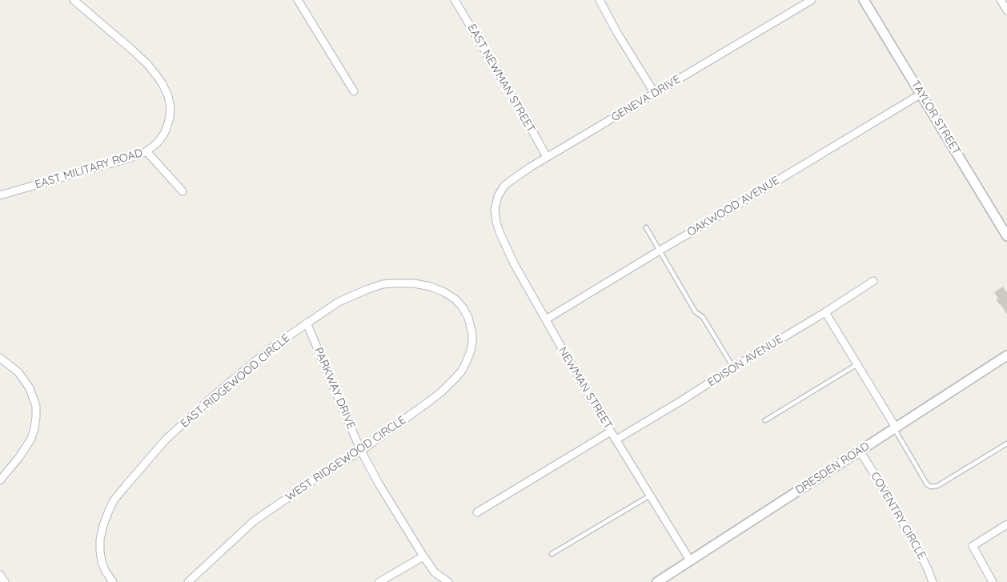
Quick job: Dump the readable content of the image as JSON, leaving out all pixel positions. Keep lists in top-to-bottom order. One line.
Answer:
{"streets":{"street":["EAST NEWMAN STREET","GENEVA DRIVE","TAYLOR STREET","EAST MILITARY ROAD","OAKWOOD AVENUE","EDISON AVENUE","EAST RIDGEWOOD CIRCLE","PARKWAY DRIVE","NEWMAN STREET","WEST RIDGEWOOD CIRCLE","DRESDEN ROAD","COVENTRY CIRCLE"]},"crossings":[["EAST NEWMAN STREET","GENEVA DRIVE"],["GENEVA DRIVE","NEWMAN STREET"],["TAYLOR STREET","OAKWOOD AVENUE"],["OAKWOOD AVENUE","NEWMAN STREET"],["EDISON AVENUE","NEWMAN STREET"],["EAST RIDGEWOOD CIRCLE","PARKWAY DRIVE"],["EAST RIDGEWOOD CIRCLE","WEST RIDGEWOOD CIRCLE"],["PARKWAY DRIVE","WEST RIDGEWOOD CIRCLE"],["NEWMAN STREET","DRESDEN ROAD"],["DRESDEN ROAD","COVENTRY CIRCLE"]]}
